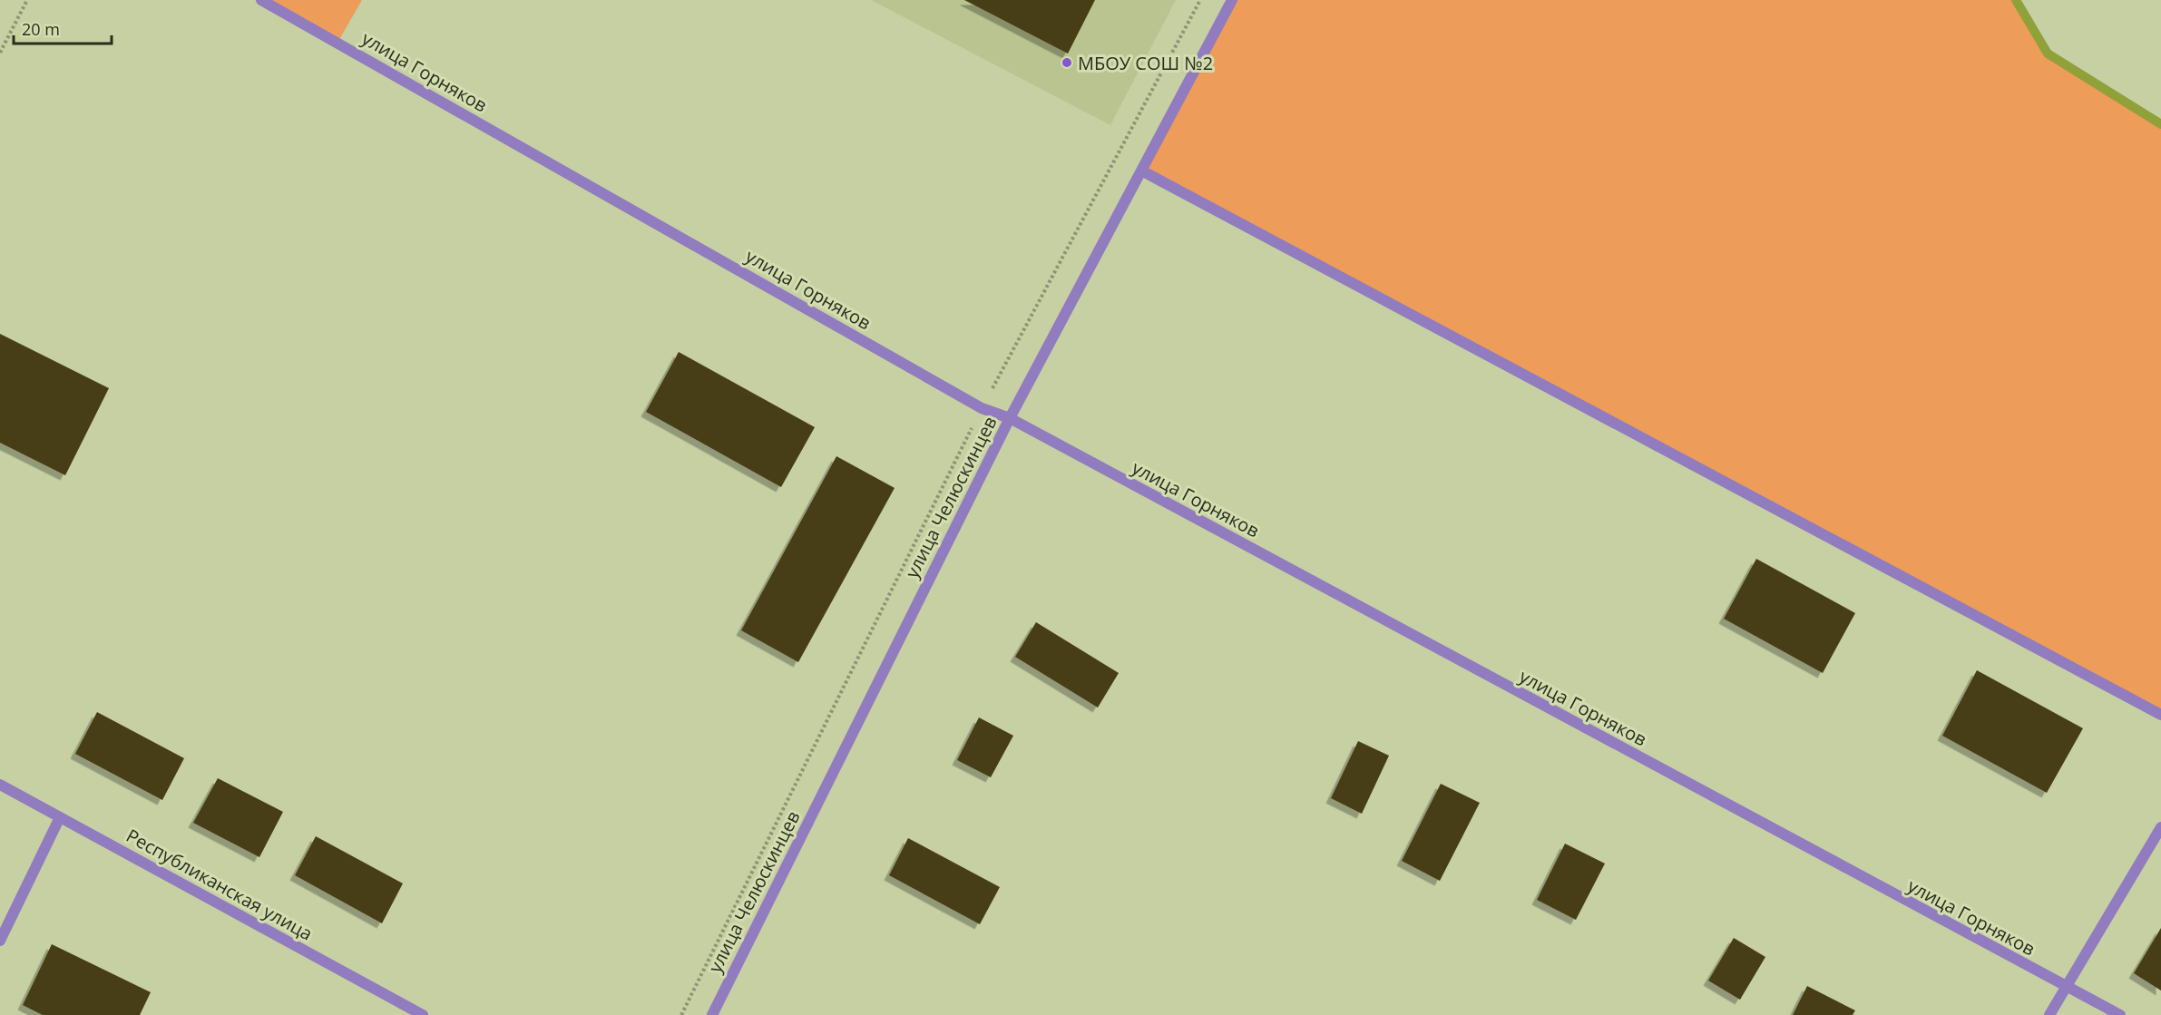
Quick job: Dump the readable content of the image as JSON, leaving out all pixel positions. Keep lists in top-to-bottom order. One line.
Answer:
{"streets":{"street":["улица Горняков","улица Челюскинцев","Республиканская улица"]},"crossings":[["улица Горняков","улица Челюскинцев"]],"places":["МБОУ СОШ №2"],"scale_bar":"20 m"}
